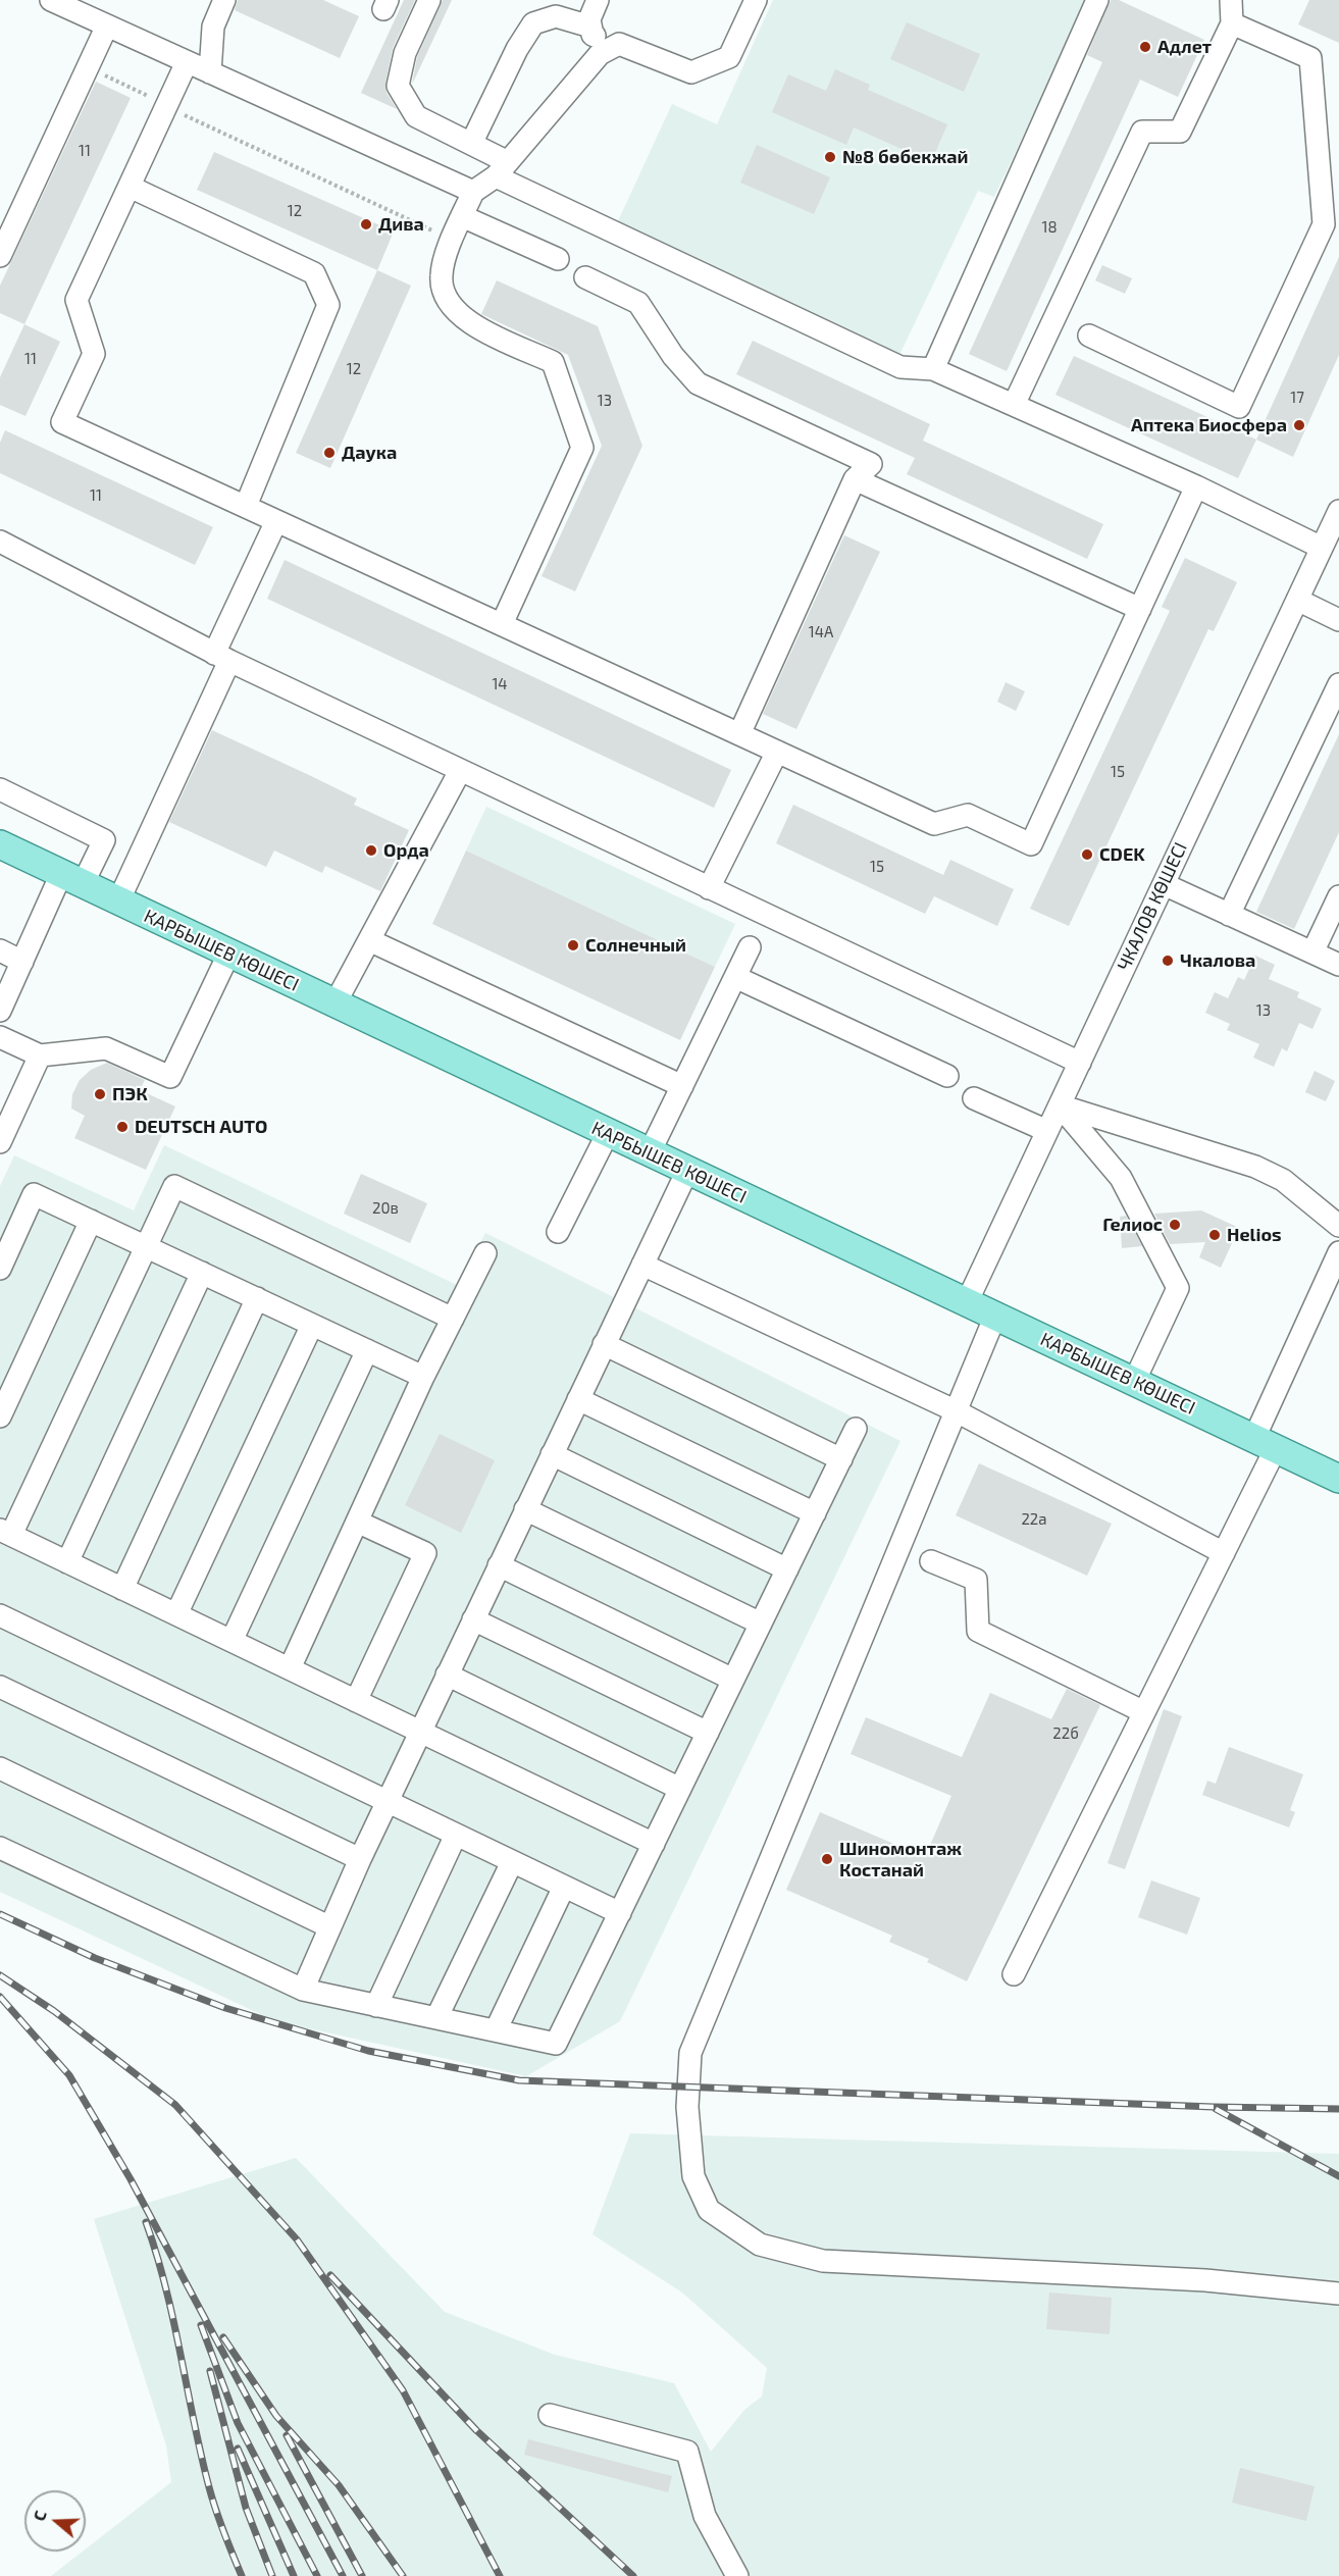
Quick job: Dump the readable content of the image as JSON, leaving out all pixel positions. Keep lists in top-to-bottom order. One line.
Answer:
{"streets":{"main road":["КАРБЫШЕВ КӨШЕСІ"],"street":["ЧКАЛОВ КӨШЕСІ"]},"crossings":[["ЧКАЛОВ КӨШЕСІ","КАРБЫШЕВ КӨШЕСІ"]],"places":["Адлет","№8 бөбекжай","Дива","Аптека Биосфера","Даука","Орда","CDEK","Солнечный","Чкалова","ПЭК","DEUTSCH AUTO","Гелиос","Helios","Шиномонтаж Костанай"],"house_numbers":["11","12","18","11","12","17","13","11","14А","14","15","15","13","20в","22а","22б"],"north":"left"}
